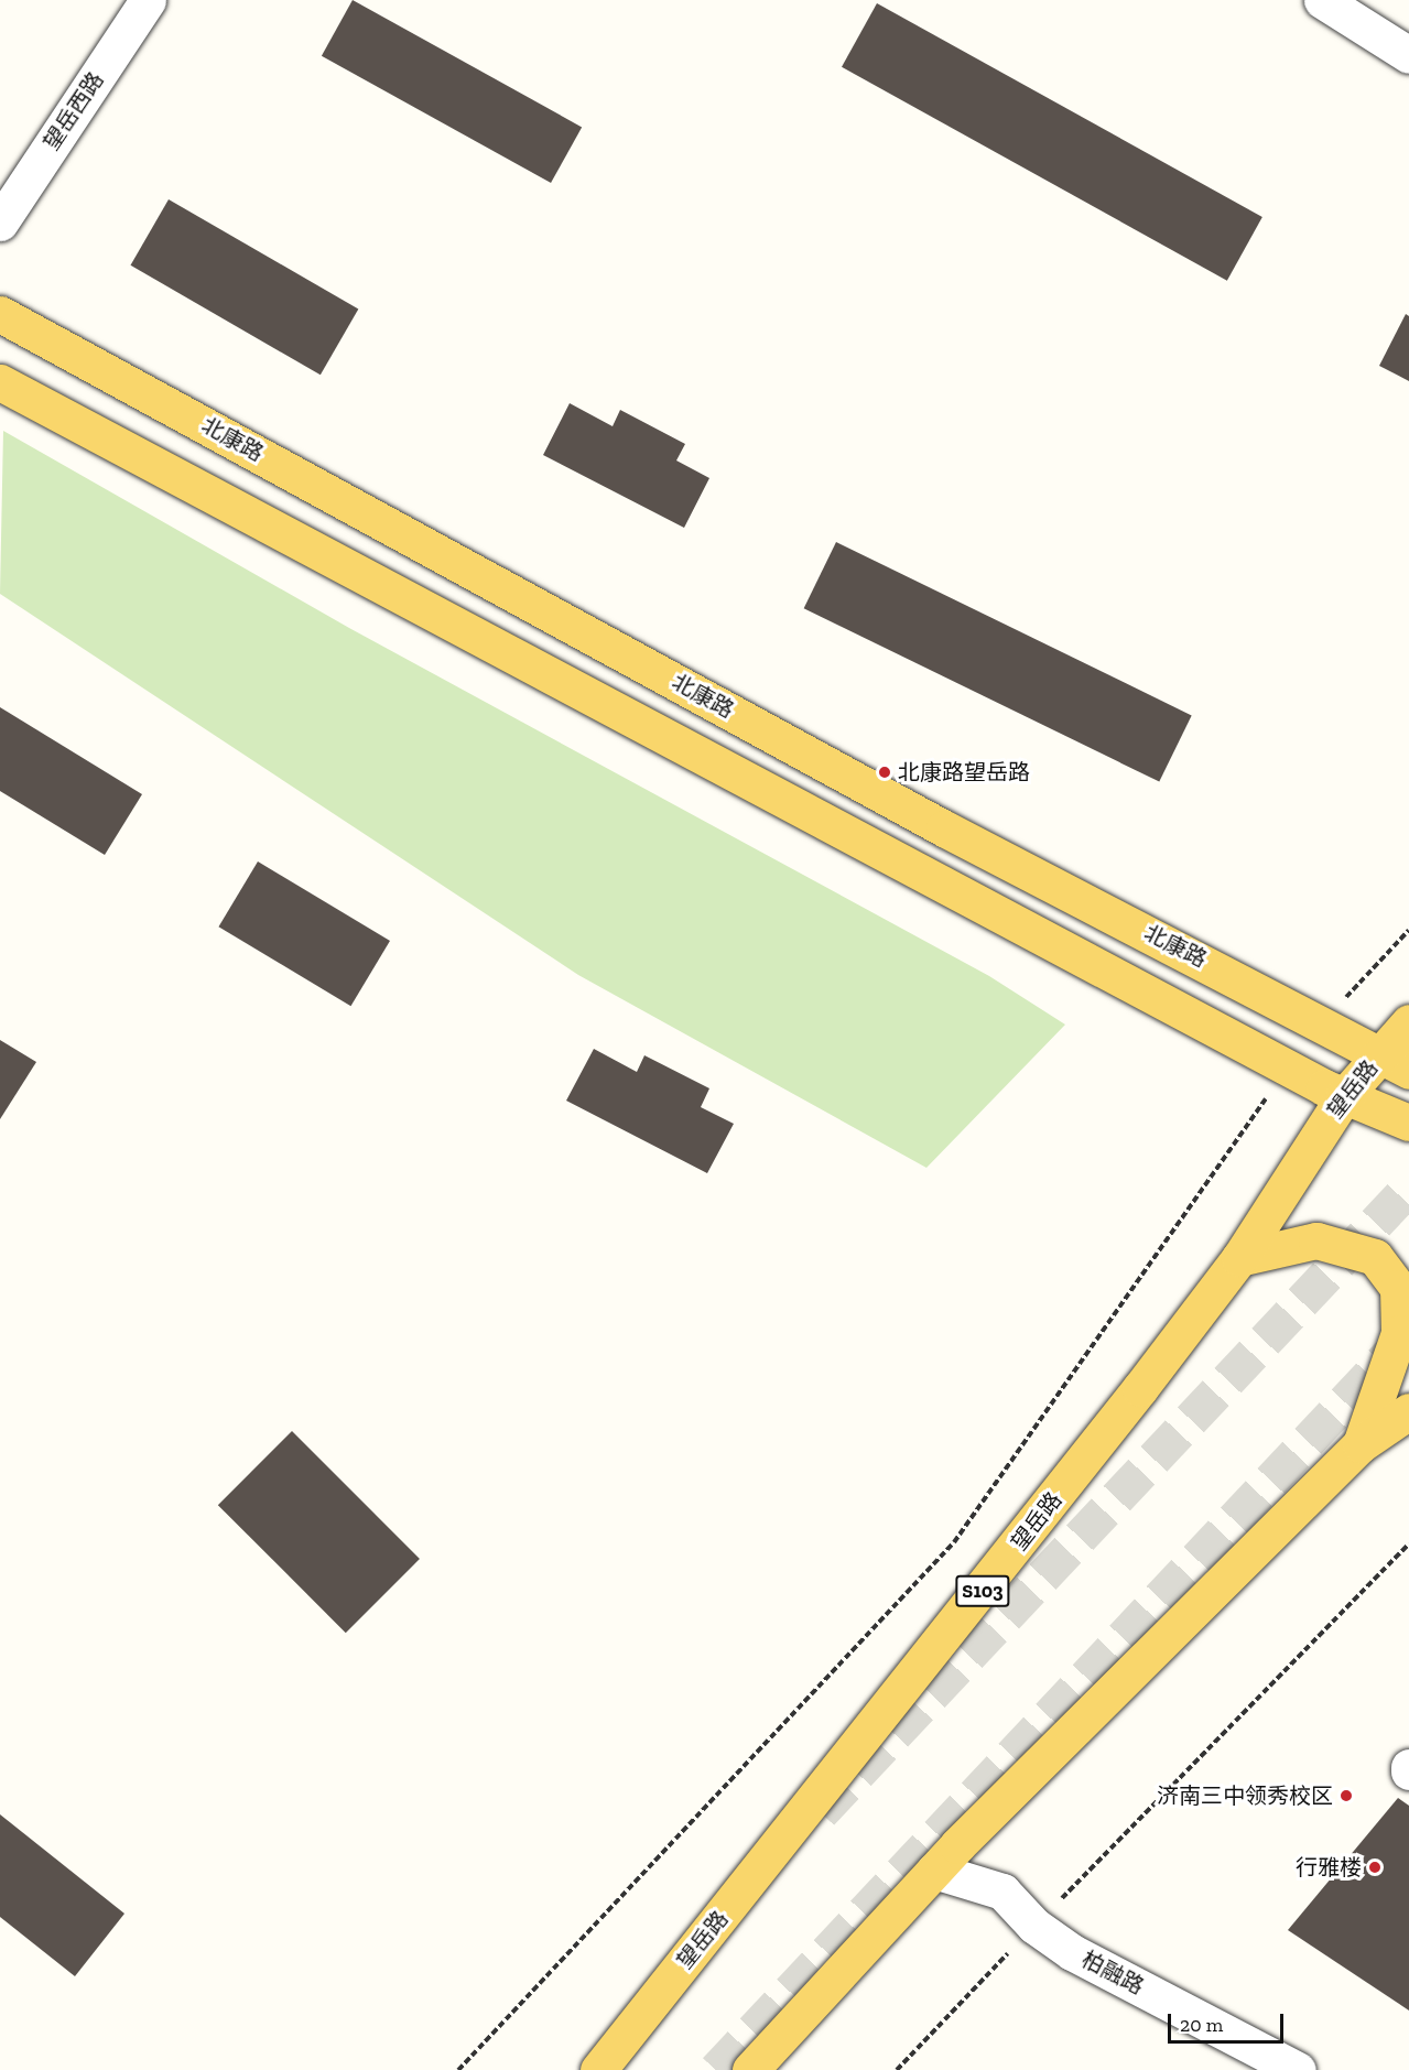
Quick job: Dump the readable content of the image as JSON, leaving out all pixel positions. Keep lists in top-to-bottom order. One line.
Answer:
{"streets":{"main road":["北康路","望岳路","S103"],"street":["望岳西路","柏融路"]},"crossings":[["北康路","望岳路"]],"places":["北康路望岳路","济南三中领秀校区","行雅楼"],"scale_bar":"20 m"}
